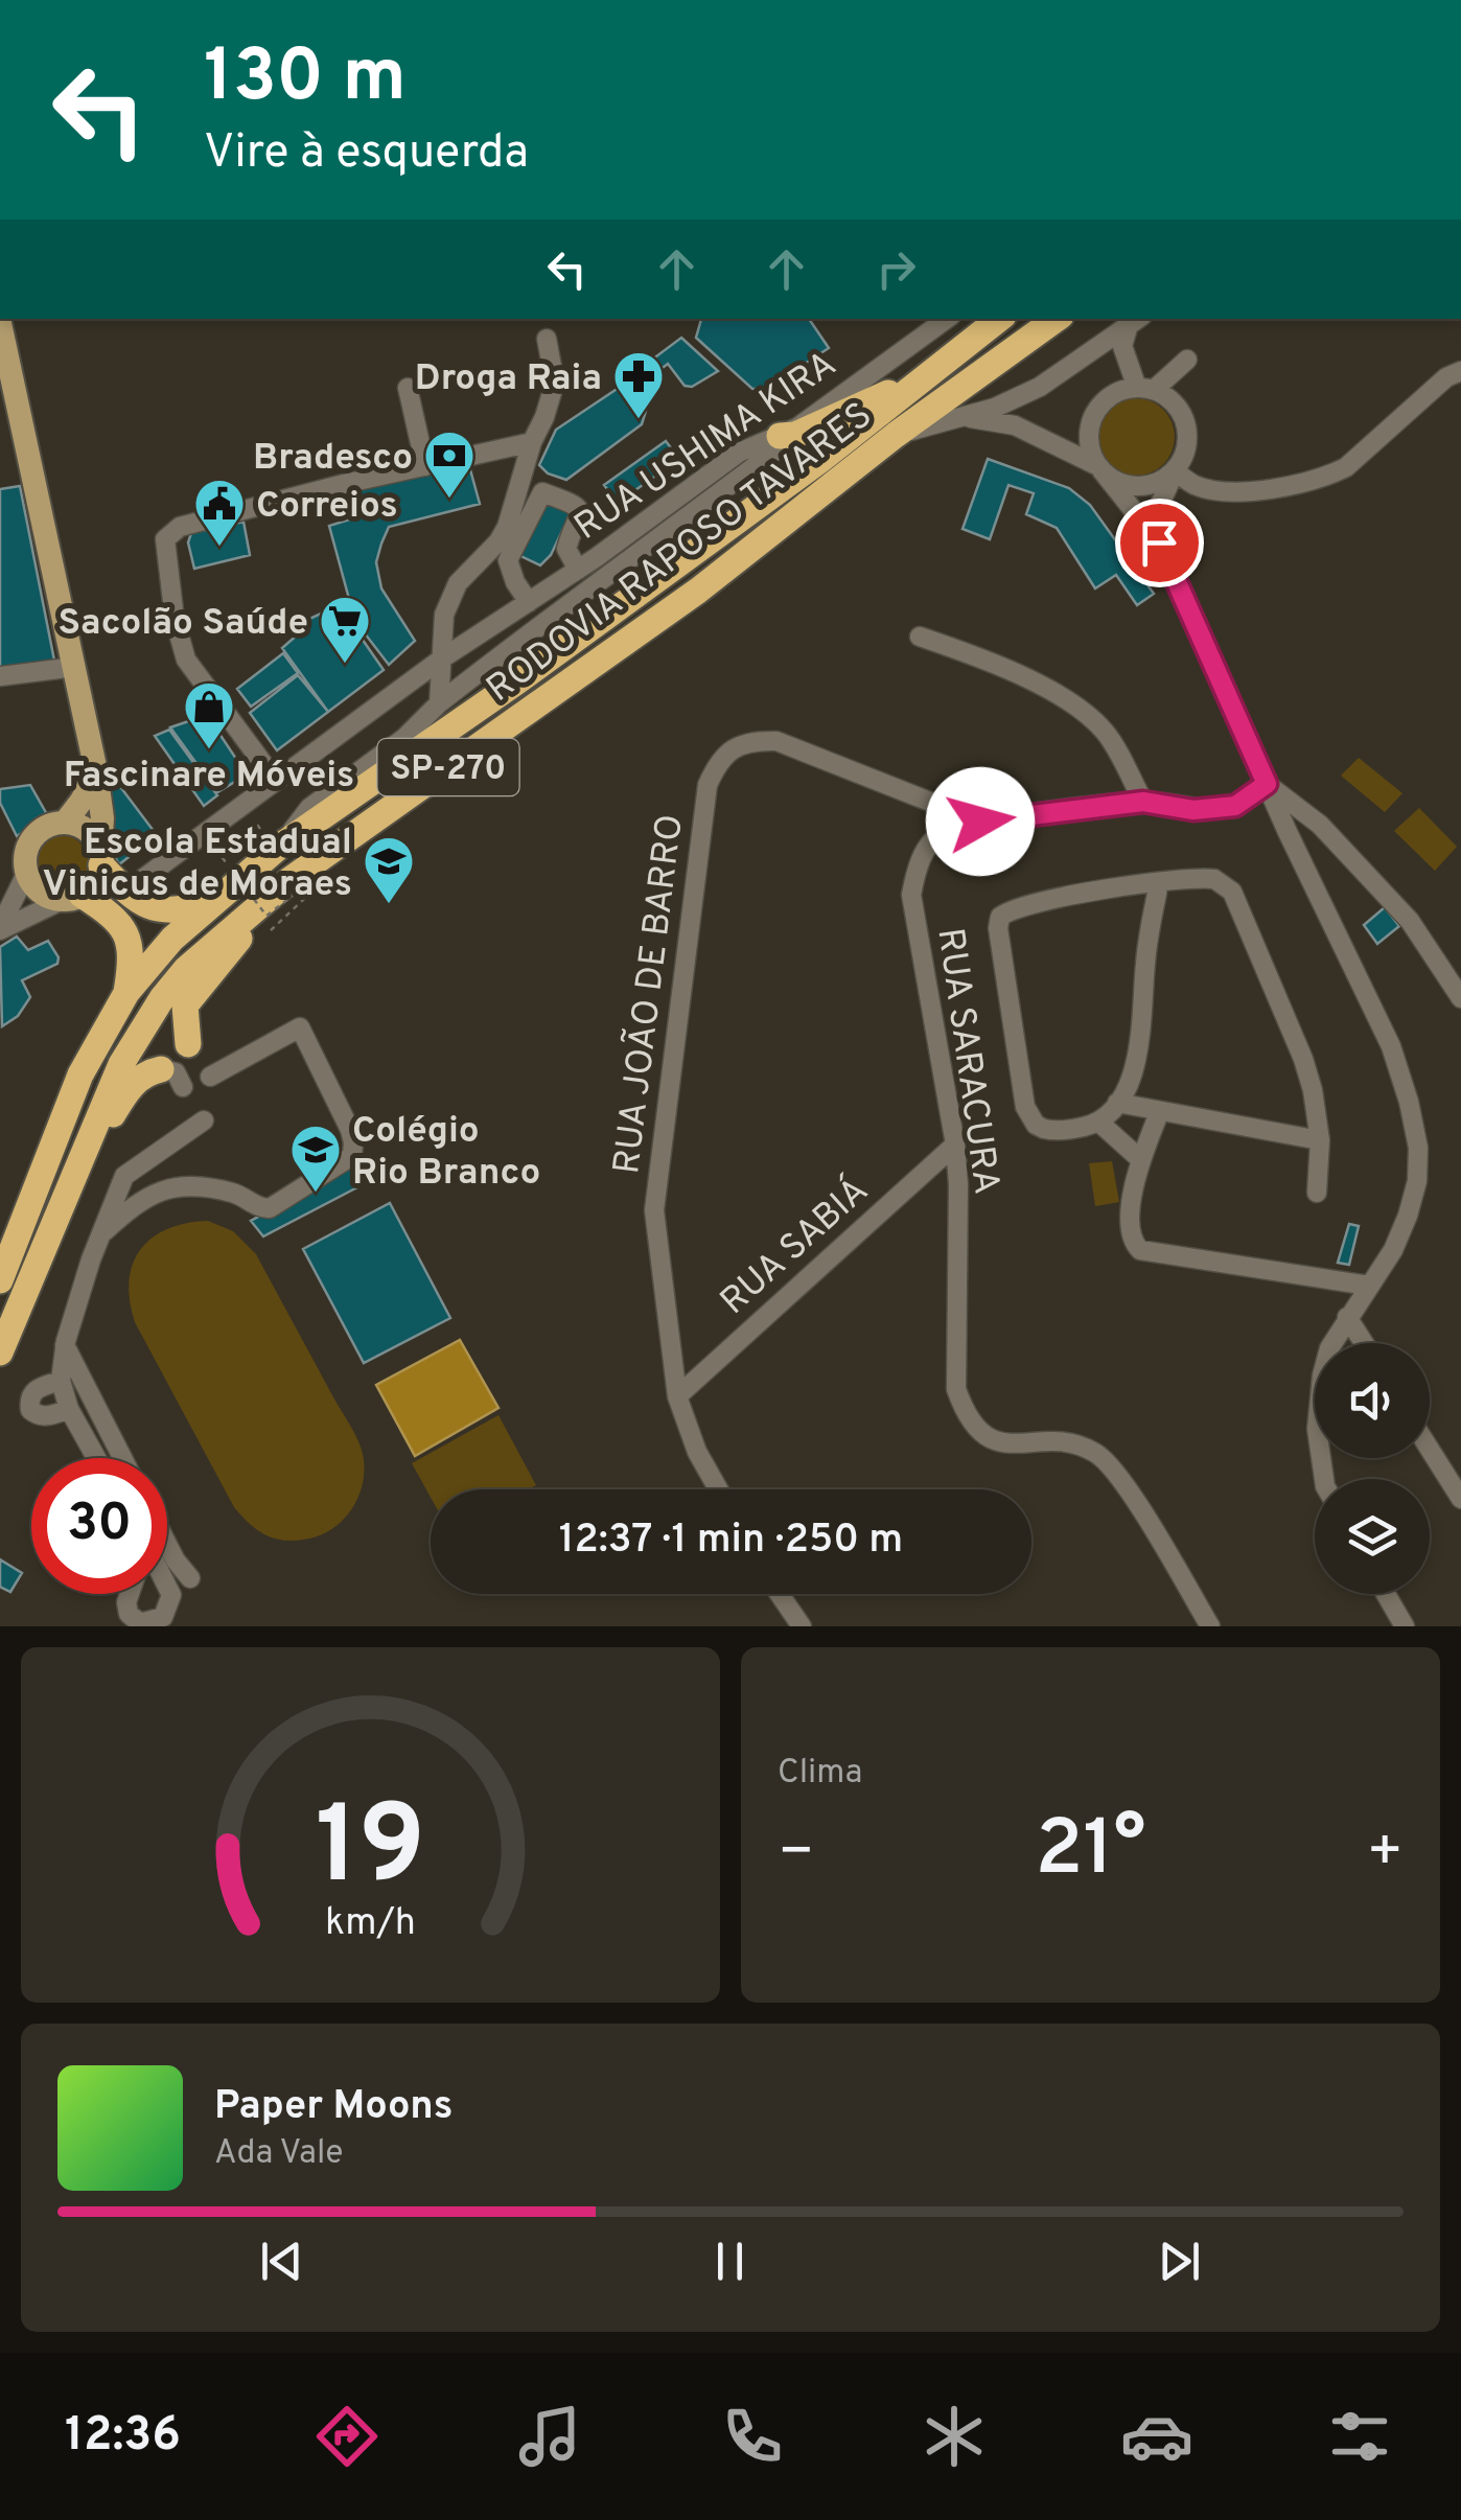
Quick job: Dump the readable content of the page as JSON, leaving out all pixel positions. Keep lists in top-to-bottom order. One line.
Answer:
{"streets":{"highway":["RODOVIA RAPOSO TAVARES","SP-270"],"street":["RUA USHIMA KIRA","RUA JOÃO DE BARRO","RUA SARACURA","RUA SABIÁ"]},"crossings":[["RUA JOÃO DE BARRO","RUA SARACURA"],["RUA JOÃO DE BARRO","RUA SABIÁ"],["RUA SARACURA","RUA SABIÁ"]],"places":{"pharmacy":["Droga Raia"],"bank":["Bradesco"],"public building":["Correios"],"supermarket":["Sacolão Saúde"],"shop":["Fascinare Móveis"],"school or university":["Escola Estadual Vinicus de Moraes","Colégio Rio Branco"]},"page":{"turn":["130 m","Vire à esquerda"],"limit":"30","trip":"12:37 · 1 min · 250 m","tile":"Clima","heat":["−","21°","+"],"song":["Paper Moons","Ada Vale"],"tabs":"12:36","gauge":["19","km/h"]}}
